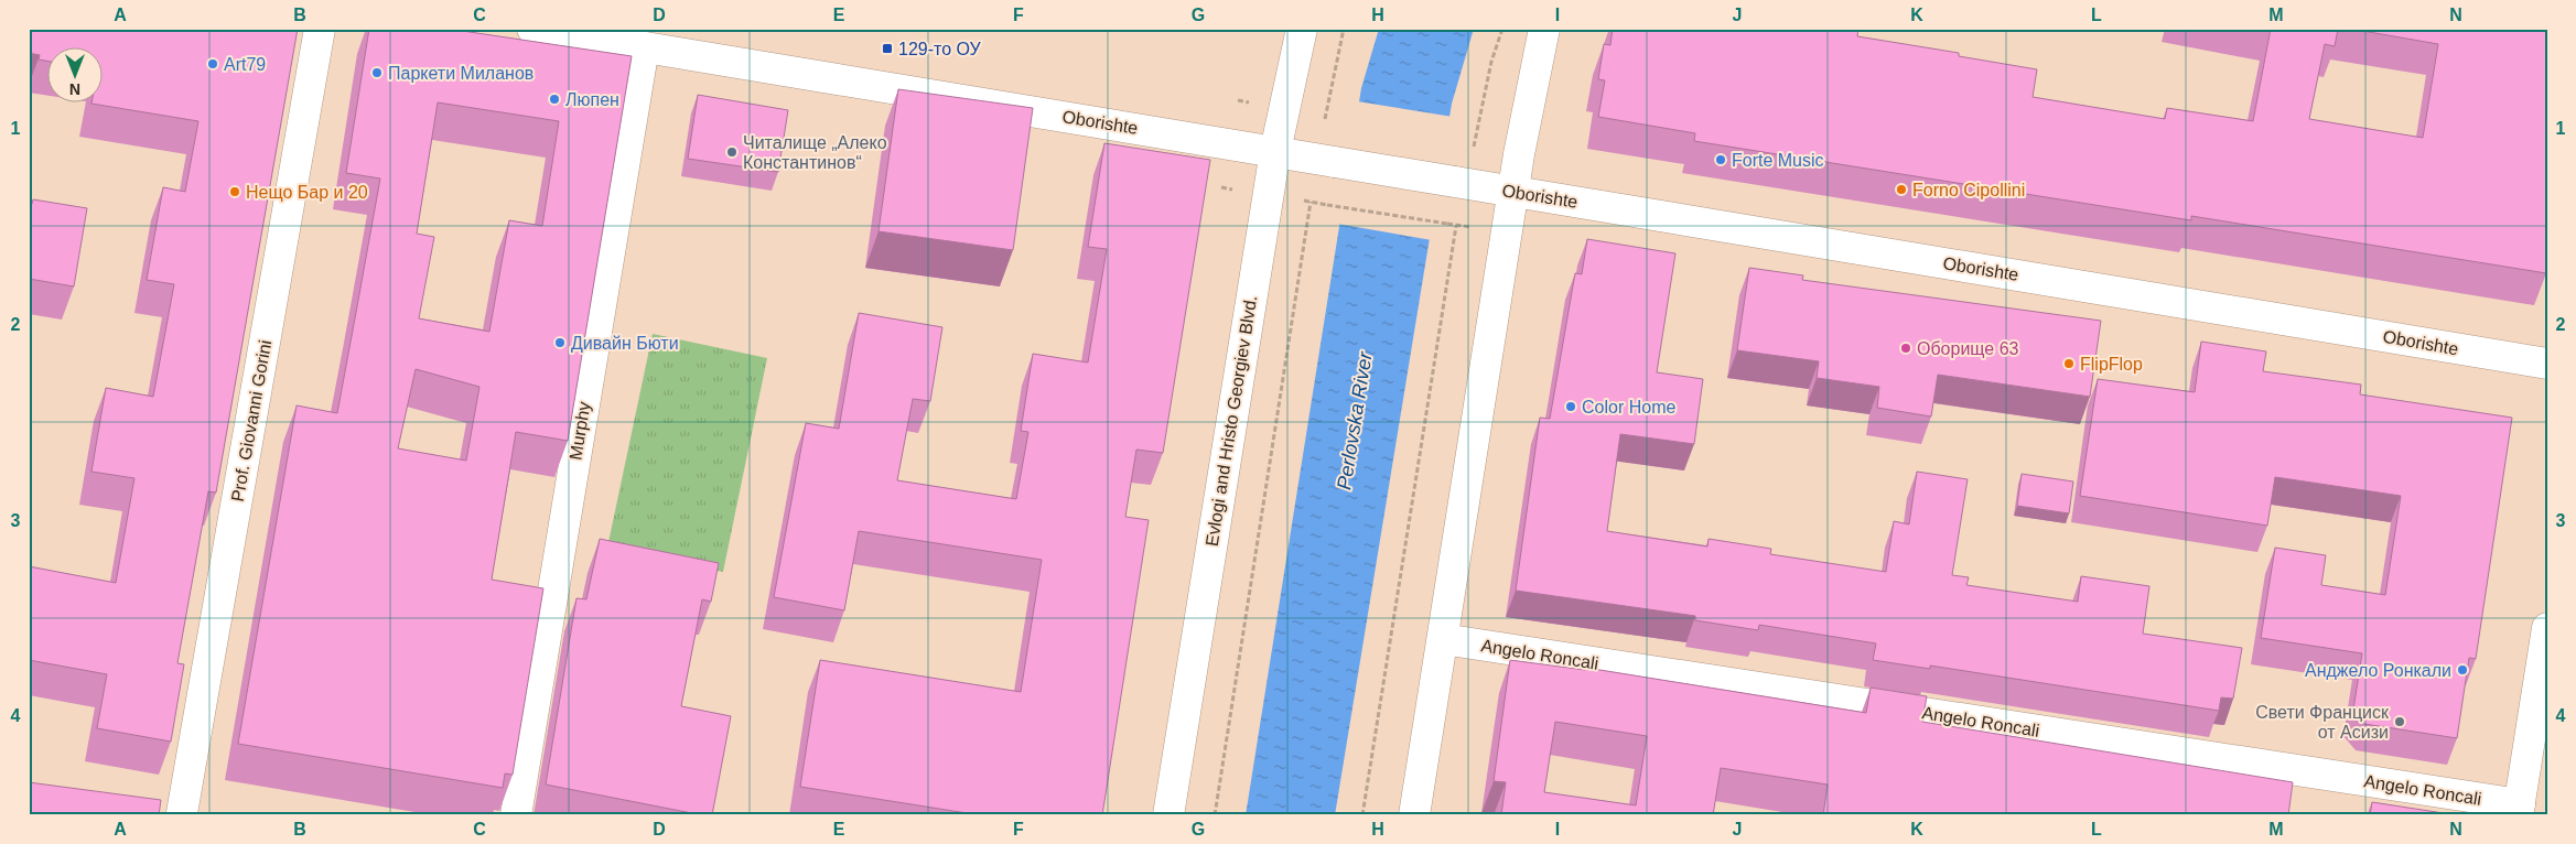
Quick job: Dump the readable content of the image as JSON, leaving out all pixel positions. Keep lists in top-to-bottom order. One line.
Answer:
{"streets":{"street":["Oborishte","Prof. Giovanni Gorini","Evlogi and Hristo Georgiev Blvd.","Murphy","Angelo Roncali"]},"crossings":[["Oborishte","Evlogi and Hristo Georgiev Blvd."],["Oborishte","Murphy"]],"water":["Perlovska River"],"places":{"transit":["129-то ОУ"],"other":["Art79","Паркети Миланов","Люпен","Читалище „Алеко Константинов“","Forte Music","Forno Cipollini","Нещо Бар и 20","Дивайн Бюти","Оборище 63","FlipFlop","Color Home","Анджело Ронкали","Свети Франциск от Асизи"]},"north":"bottom","grid":{"columns":["A","B","C","D","E","F","G","H","I","J","K","L","M","N"],"rows":["1","2","3","4"]}}
